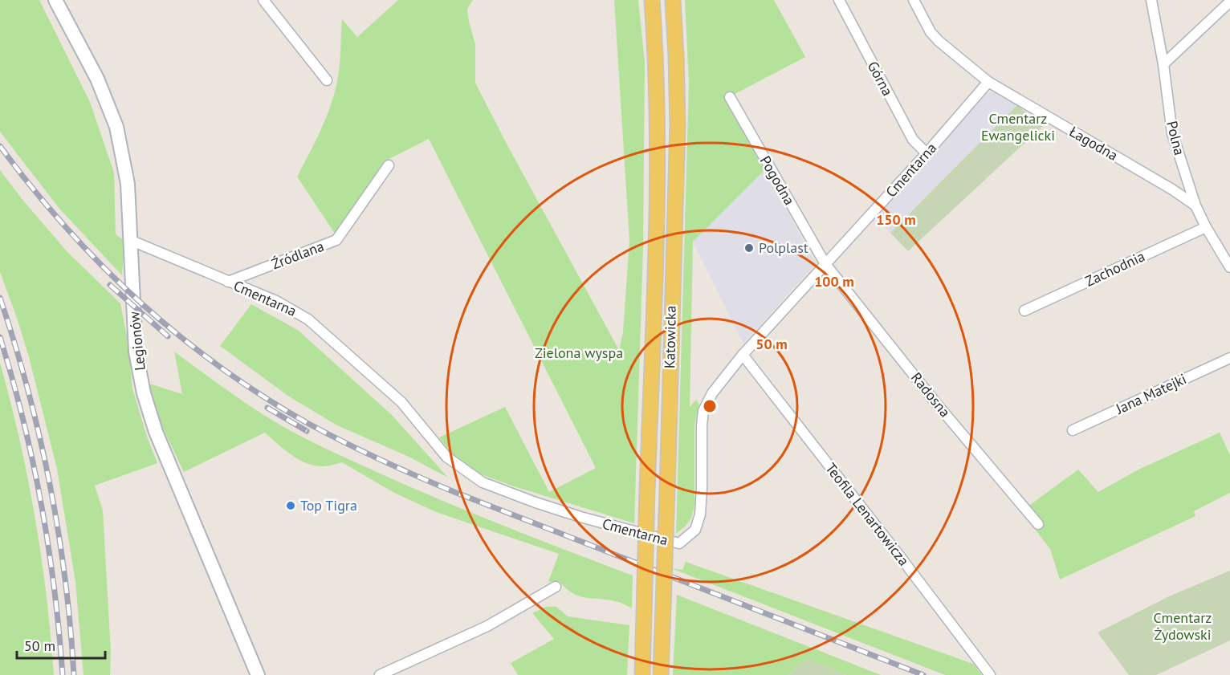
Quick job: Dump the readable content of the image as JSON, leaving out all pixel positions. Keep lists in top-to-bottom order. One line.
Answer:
{"streets":{"main road":["Katowicka"],"street":["Górna","Polna","Łagodna","Cmentarna","Pogodna","Źródlana","Zachodnia","Legionów","Jana Matejki","Radosna","Teofila Lenartowicza"]},"crossings":[["Górna","Cmentarna"],["Polna","Łagodna"],["Polna","Zachodnia"],["Łagodna","Cmentarna"],["Cmentarna","Pogodna"],["Cmentarna","Źródlana"],["Cmentarna","Legionów"],["Cmentarna","Radosna"],["Cmentarna","Teofila Lenartowicza"],["Pogodna","Radosna"]],"parks":["Cmentarz Ewangelicki","Zielona wyspa","Cmentarz Żydowski"],"places":["Polplast","Top Tigra"],"scale_bar":"50 m","rings":["150 m","100 m","50 m"]}
